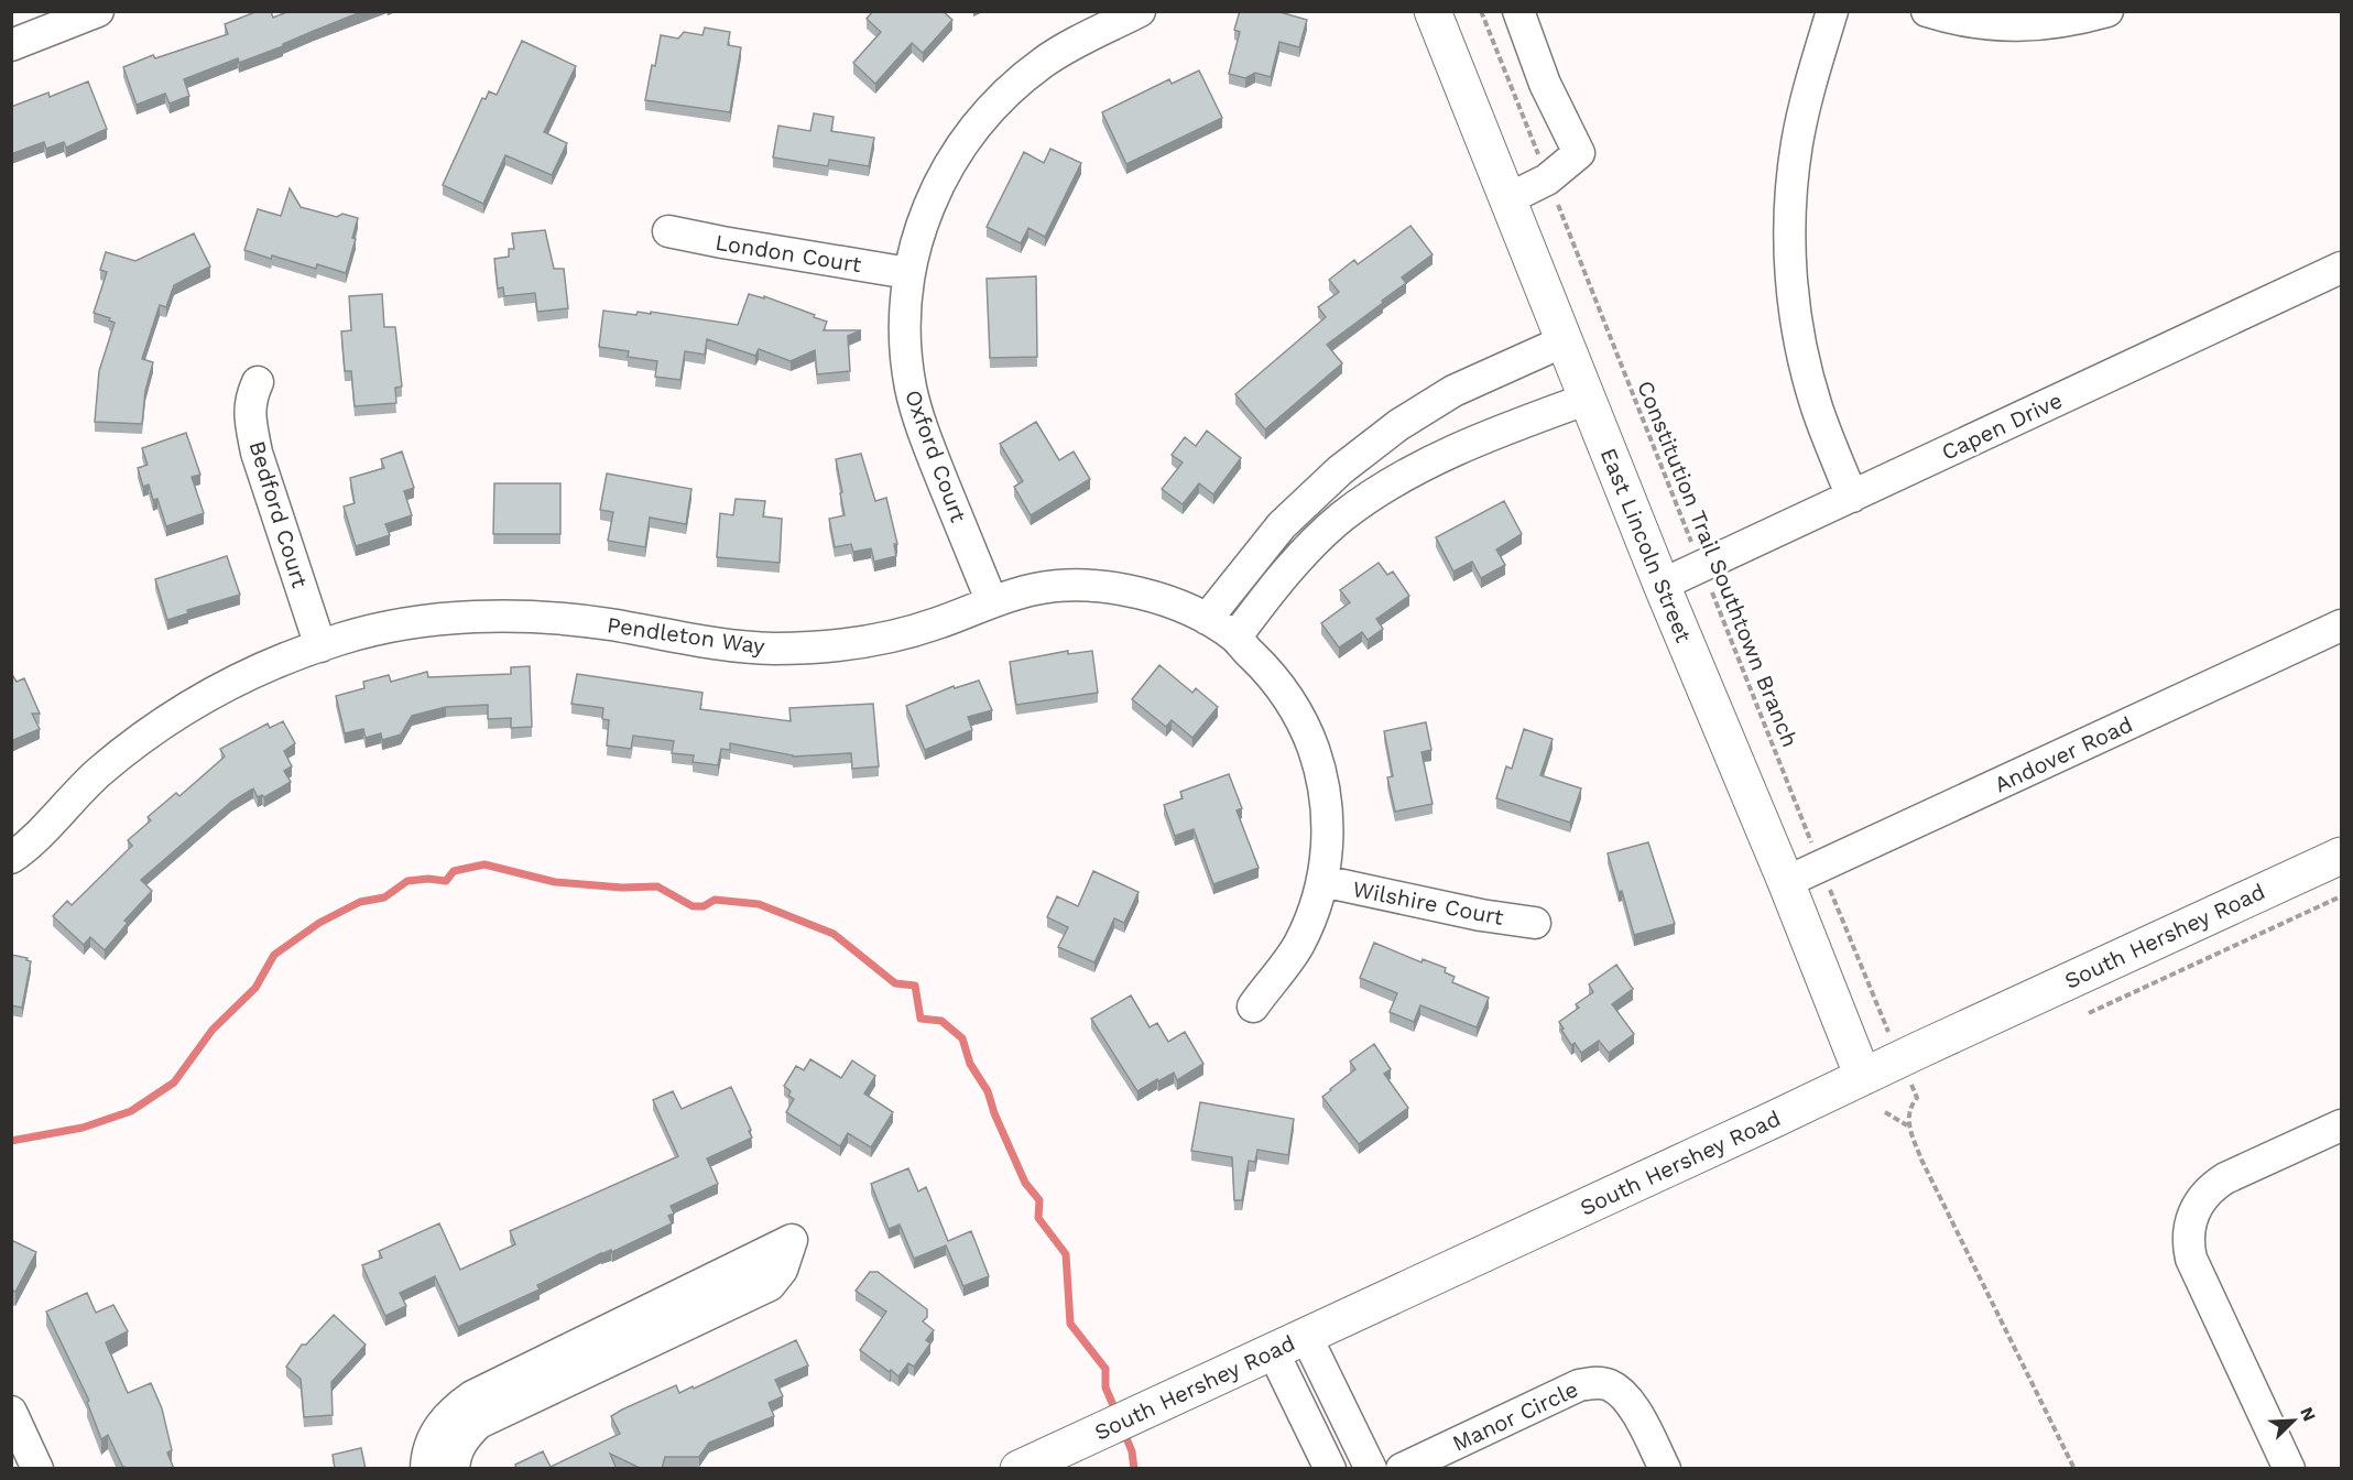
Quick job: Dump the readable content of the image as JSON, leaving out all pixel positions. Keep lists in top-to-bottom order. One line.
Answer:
{"streets":{"main road":["East Lincoln Street","South Hershey Road"],"street":["London Court","Capen Drive","Oxford Court","Bedford Court","Pendleton Way","Andover Road","Wilshire Court","Manor Circle"],"path":["Constitution Trail Southtown Branch"]},"crossings":[["London Court","Oxford Court"],["Capen Drive","East Lincoln Street"],["Capen Drive","Constitution Trail Southtown Branch"],["Oxford Court","Pendleton Way"],["Bedford Court","Pendleton Way"],["East Lincoln Street","Andover Road"],["East Lincoln Street","South Hershey Road"],["Constitution Trail Southtown Branch","Andover Road"],["Constitution Trail Southtown Branch","South Hershey Road"],["Pendleton Way","Wilshire Court"]],"north":"top right"}
